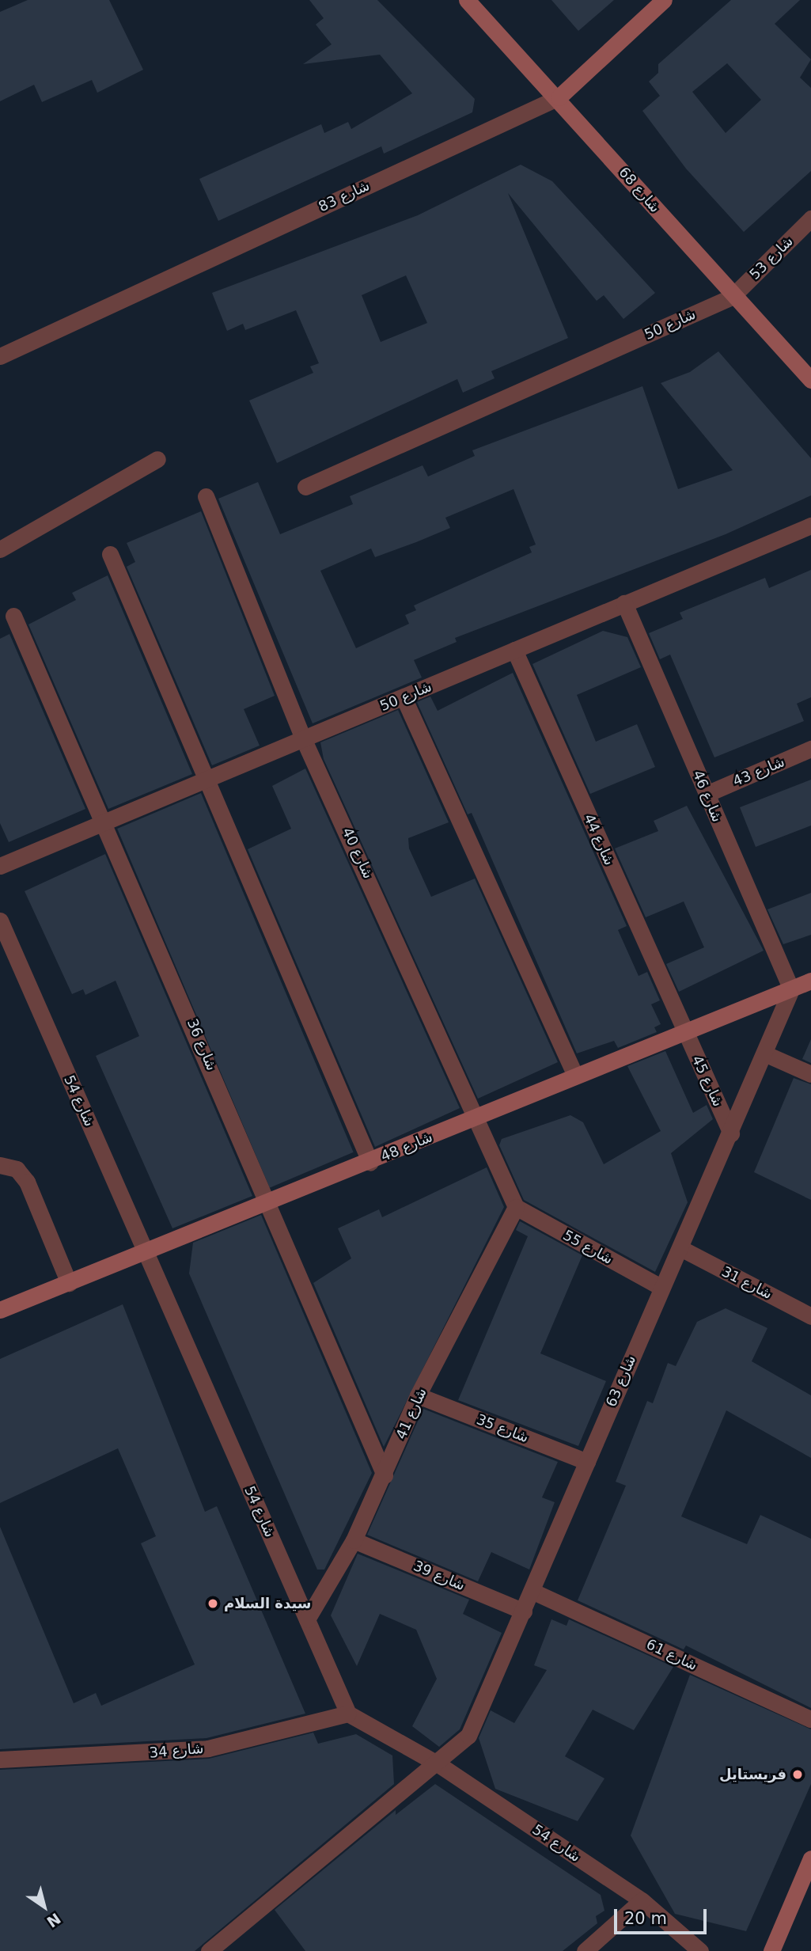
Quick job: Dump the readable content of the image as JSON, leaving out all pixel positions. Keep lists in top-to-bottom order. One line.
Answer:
{"streets":{"street":["شارع 68","شارع 83","شارع 53","شارع 50","شارع 43","شارع 46","شارع 44","شارع 40","شارع 36","شارع 45","شارع 54","شارع 48","شارع 55","شارع 31","شارع 63","شارع 41","شارع 35","شارع 39","شارع 61","شارع 34"]},"crossings":[["شارع 68","شارع 83"],["شارع 68","شارع 53"],["شارع 68","شارع 50"],["شارع 53","شارع 50"],["شارع 50","شارع 46"],["شارع 50","شارع 44"],["شارع 50","شارع 40"],["شارع 50","شارع 36"],["شارع 43","شارع 46"],["شارع 46","شارع 48"],["شارع 46","شارع 63"],["شارع 44","شارع 45"],["شارع 44","شارع 48"],["شارع 40","شارع 48"],["شارع 40","شارع 55"],["شارع 40","شارع 41"],["شارع 36","شارع 48"],["شارع 36","شارع 41"],["شارع 45","شارع 48"],["شارع 45","شارع 63"],["شارع 54","شارع 48"],["شارع 54","شارع 63"],["شارع 54","شارع 41"],["شارع 54","شارع 34"],["شارع 48","شارع 63"],["شارع 55","شارع 63"],["شارع 55","شارع 41"],["شارع 31","شارع 63"],["شارع 63","شارع 35"],["شارع 63","شارع 39"],["شارع 63","شارع 61"],["شارع 41","شارع 35"],["شارع 41","شارع 39"]],"places":["سيدة السلام","فريستايل"],"scale_bar":"20 m","north":"bottom right"}
